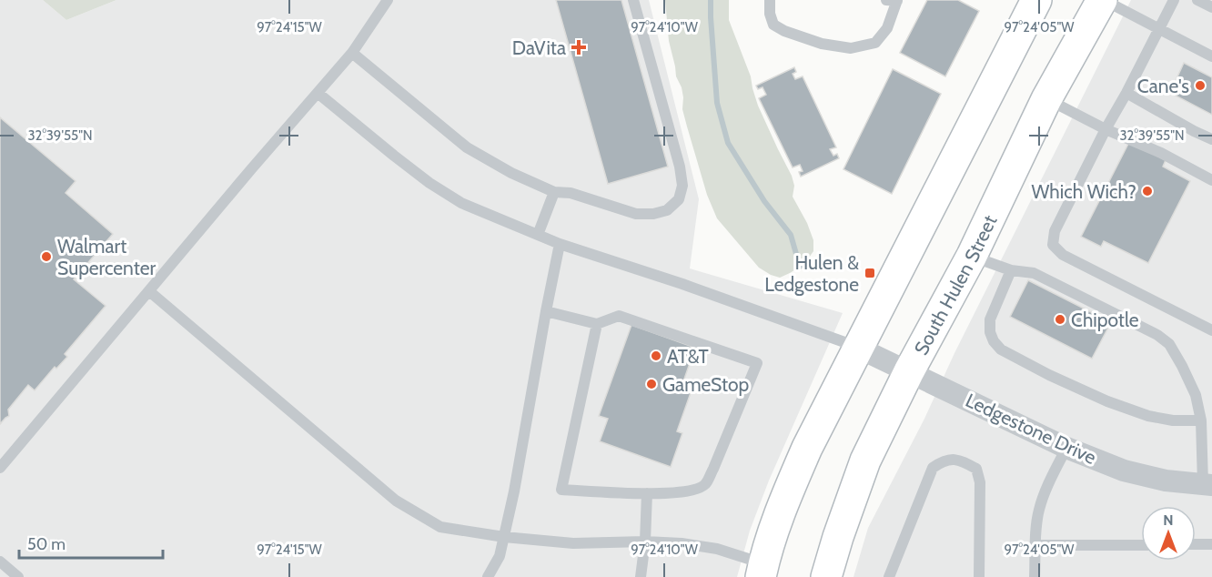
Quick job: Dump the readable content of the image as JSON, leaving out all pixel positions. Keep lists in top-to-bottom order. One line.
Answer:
{"streets":{"main road":["South Hulen Street"],"street":["Ledgestone Drive"]},"crossings":[["South Hulen Street","Ledgestone Drive"]],"places":{"health":["DaVita"],"other":["Cane's","Which Wich?","Walmart Supercenter","Chipotle","AT&T","GameStop"],"transit":["Hulen & Ledgestone"]},"scale_bar":"50 m","north":"top","coordinates":["97°24'15\"W","97°24'10\"W","97°24'05\"W","32°39'55\"N"]}
